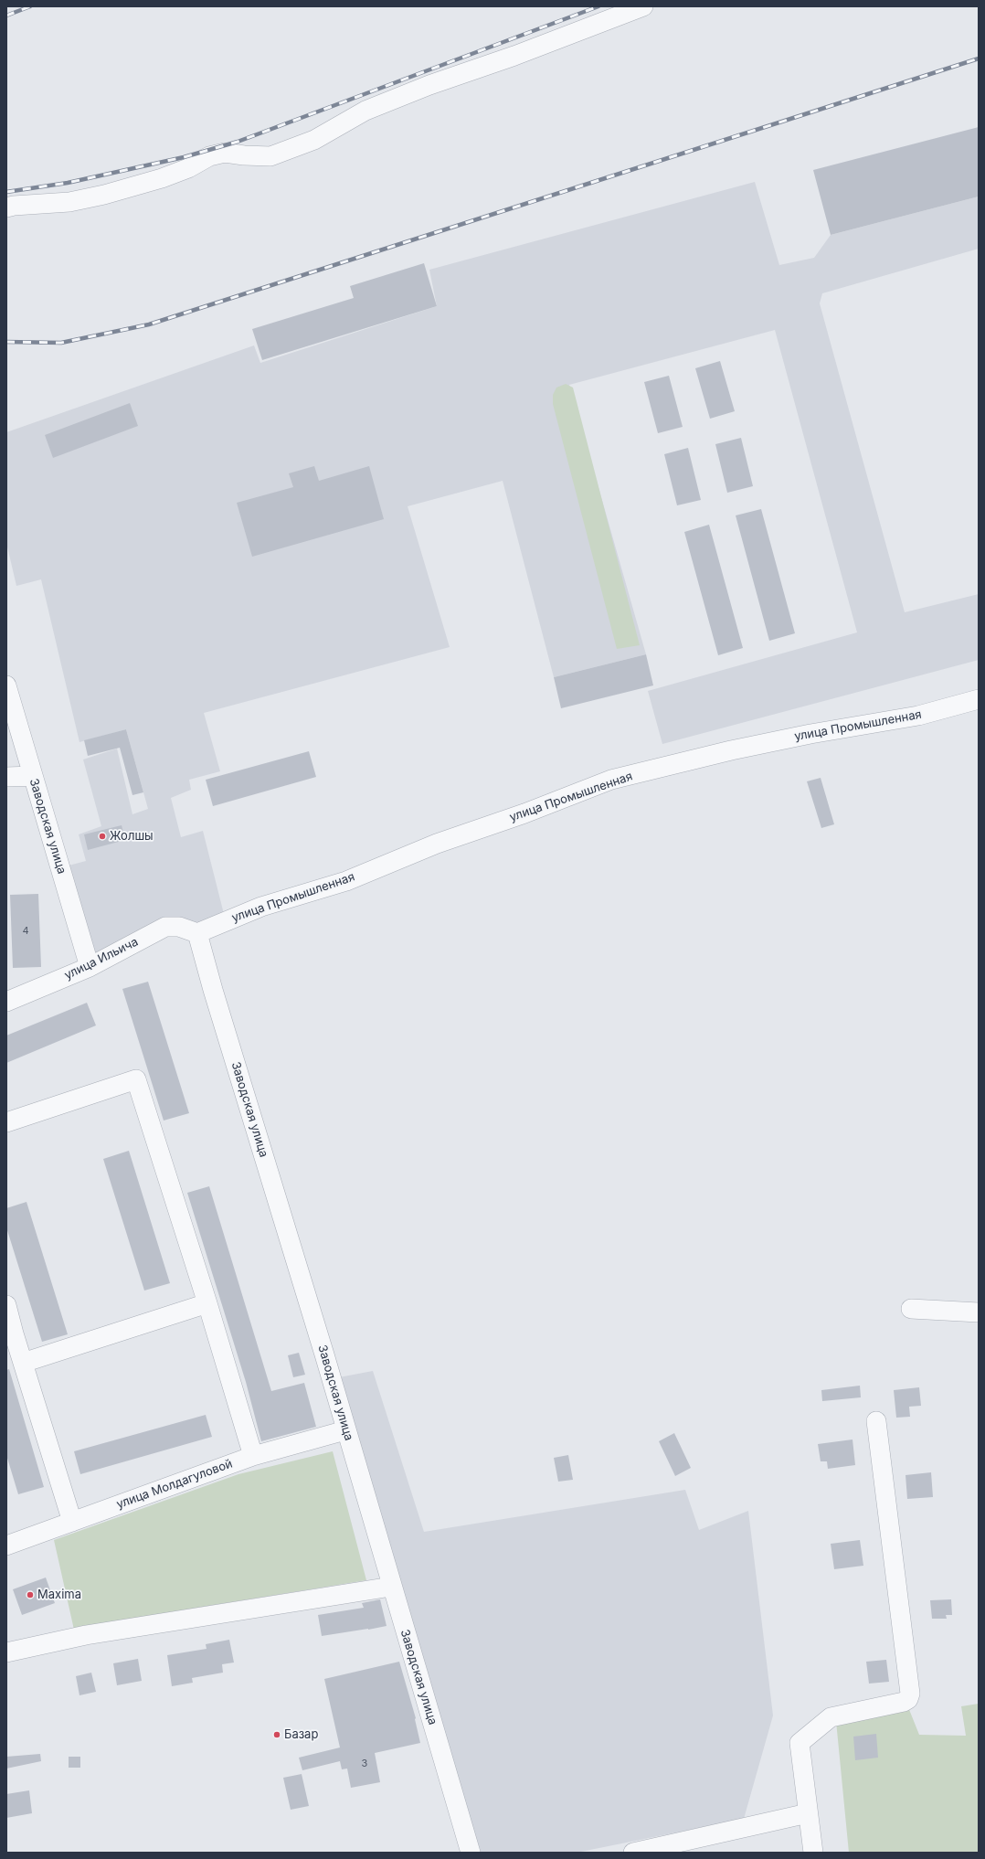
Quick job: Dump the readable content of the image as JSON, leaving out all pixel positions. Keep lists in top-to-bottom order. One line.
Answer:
{"streets":{"street":["улица Промышленная","Заводская улица","улица Ильича","улица Молдагуловой"]},"crossings":[["улица Промышленная","Заводская улица"],["улица Промышленная","улица Ильича"],["Заводская улица","улица Ильича"],["Заводская улица","улица Молдагуловой"]],"places":["Жолшы","Maxima","Базар"],"house_numbers":["4","3"]}
